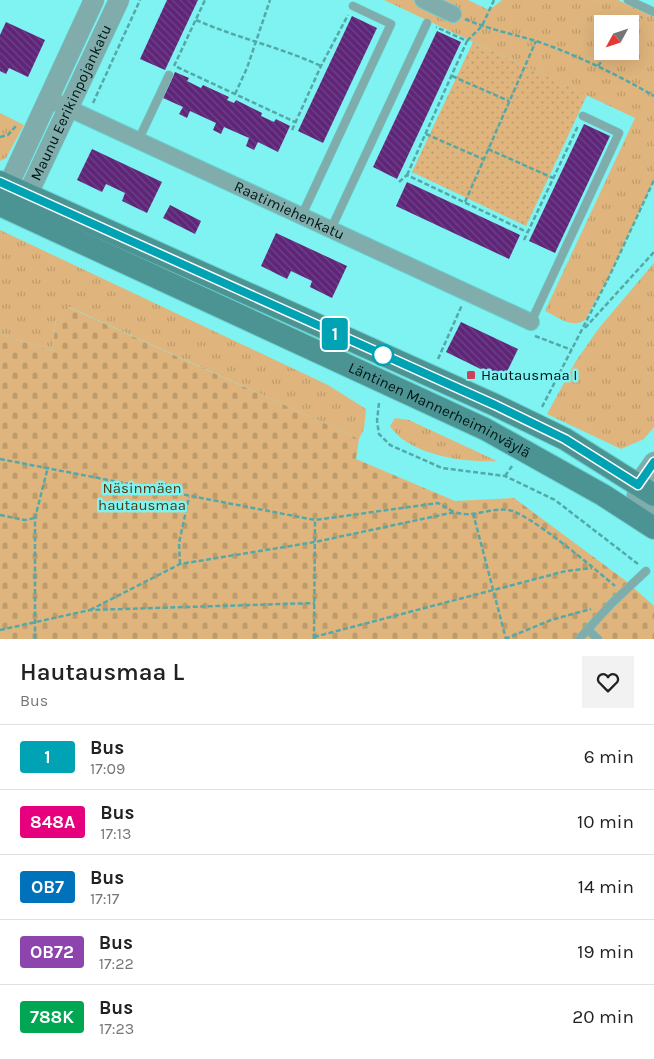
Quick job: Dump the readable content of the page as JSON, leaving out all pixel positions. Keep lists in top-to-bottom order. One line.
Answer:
{"streets":{"main road":["Läntinen Mannerheiminväylä"],"street":["Maunu Eerikinpojankatu","Raatimiehenkatu"]},"crossings":[["Maunu Eerikinpojankatu","Raatimiehenkatu"],["Maunu Eerikinpojankatu","Läntinen Mannerheiminväylä"]],"parks":["Näsinmäen hautausmaa"],"places":{"transit":["Hautausmaa I"]},"lines":["bus line 1"],"north":"bottom left","page":{"on_map":"1","heading":["Hautausmaa L","Bus"],"list":[{"mark":"1","name":"Bus","note":"17:09","value":"6 min"},{"mark":"848A","name":"Bus","note":"17:13","value":"10 min"},{"mark":"OB7","name":"Bus","note":"17:17","value":"14 min"},{"mark":"OB72","name":"Bus","note":"17:22","value":"19 min"},{"mark":"788K","name":"Bus","note":"17:23","value":"20 min"}]}}
